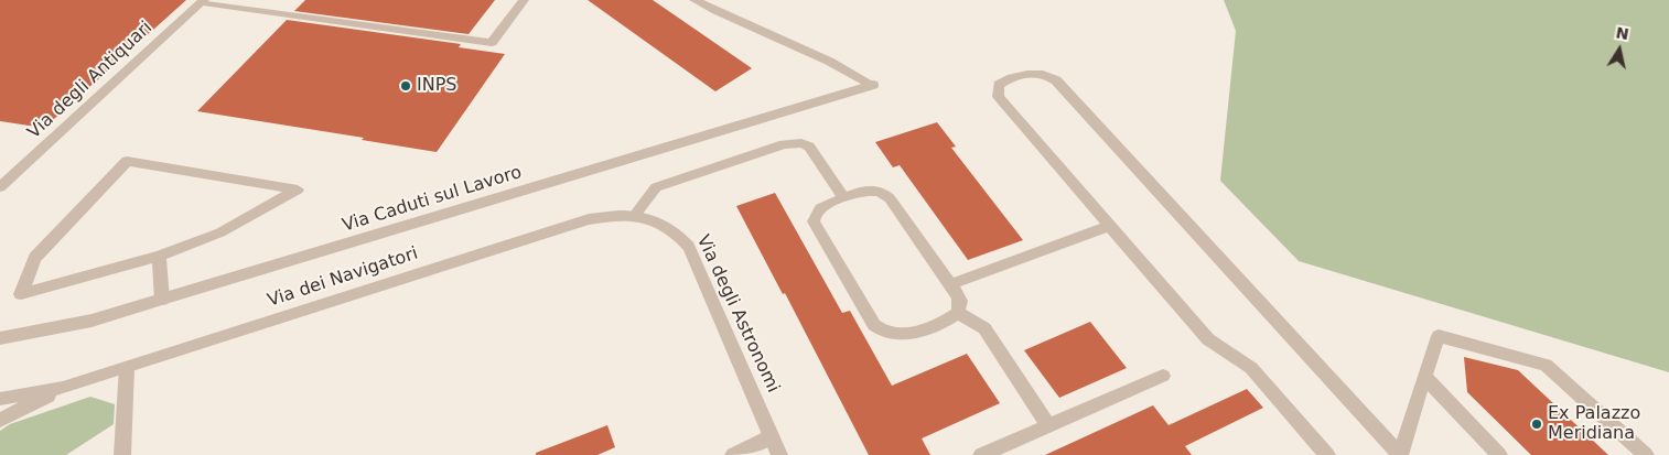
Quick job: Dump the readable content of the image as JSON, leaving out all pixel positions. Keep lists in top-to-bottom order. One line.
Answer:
{"streets":{"street":["Via degli Antiquari","Via Caduti sul Lavoro","Via dei Navigatori","Via degli Astronomi"]},"crossings":[["Via dei Navigatori","Via degli Astronomi"]],"places":["INPS","Ex Palazzo Meridiana"],"north":"top"}
